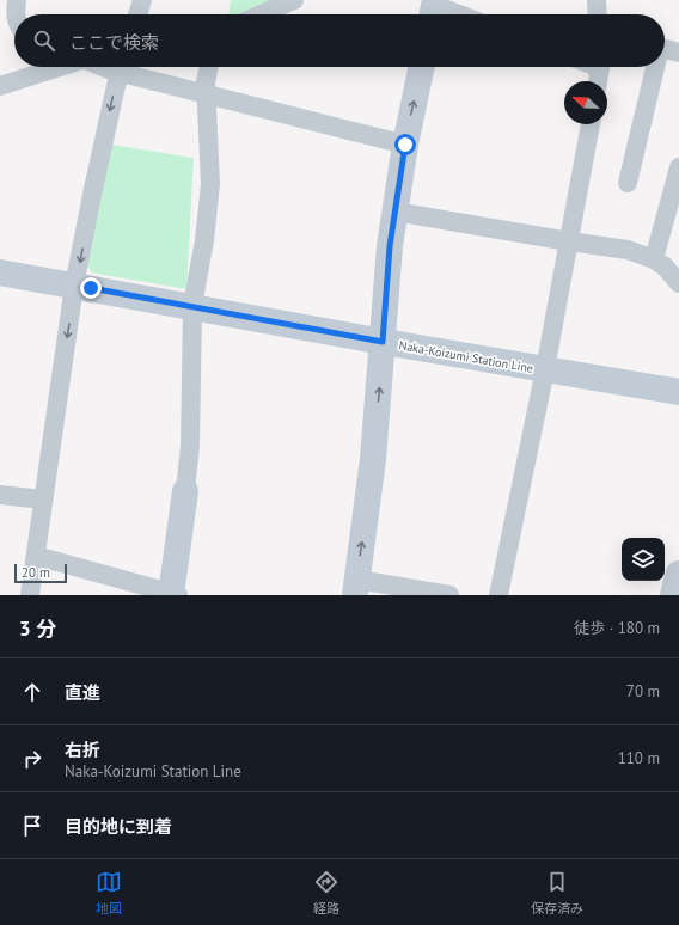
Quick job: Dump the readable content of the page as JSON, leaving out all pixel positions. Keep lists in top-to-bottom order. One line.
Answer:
{"streets":{"main road":["Naka-Koizumi Station Line"]},"scale_bar":"20 m","north":"top left","page":{"search":"ここで検索","scale":"20 m","heading":["3 分","徒歩 · 180 m"],"list":[["直進","70 m"],["右折","Naka-Koizumi Station Line","110 m"],"目的地に到着"],"nav":["地図","経路","保存済み"]}}
